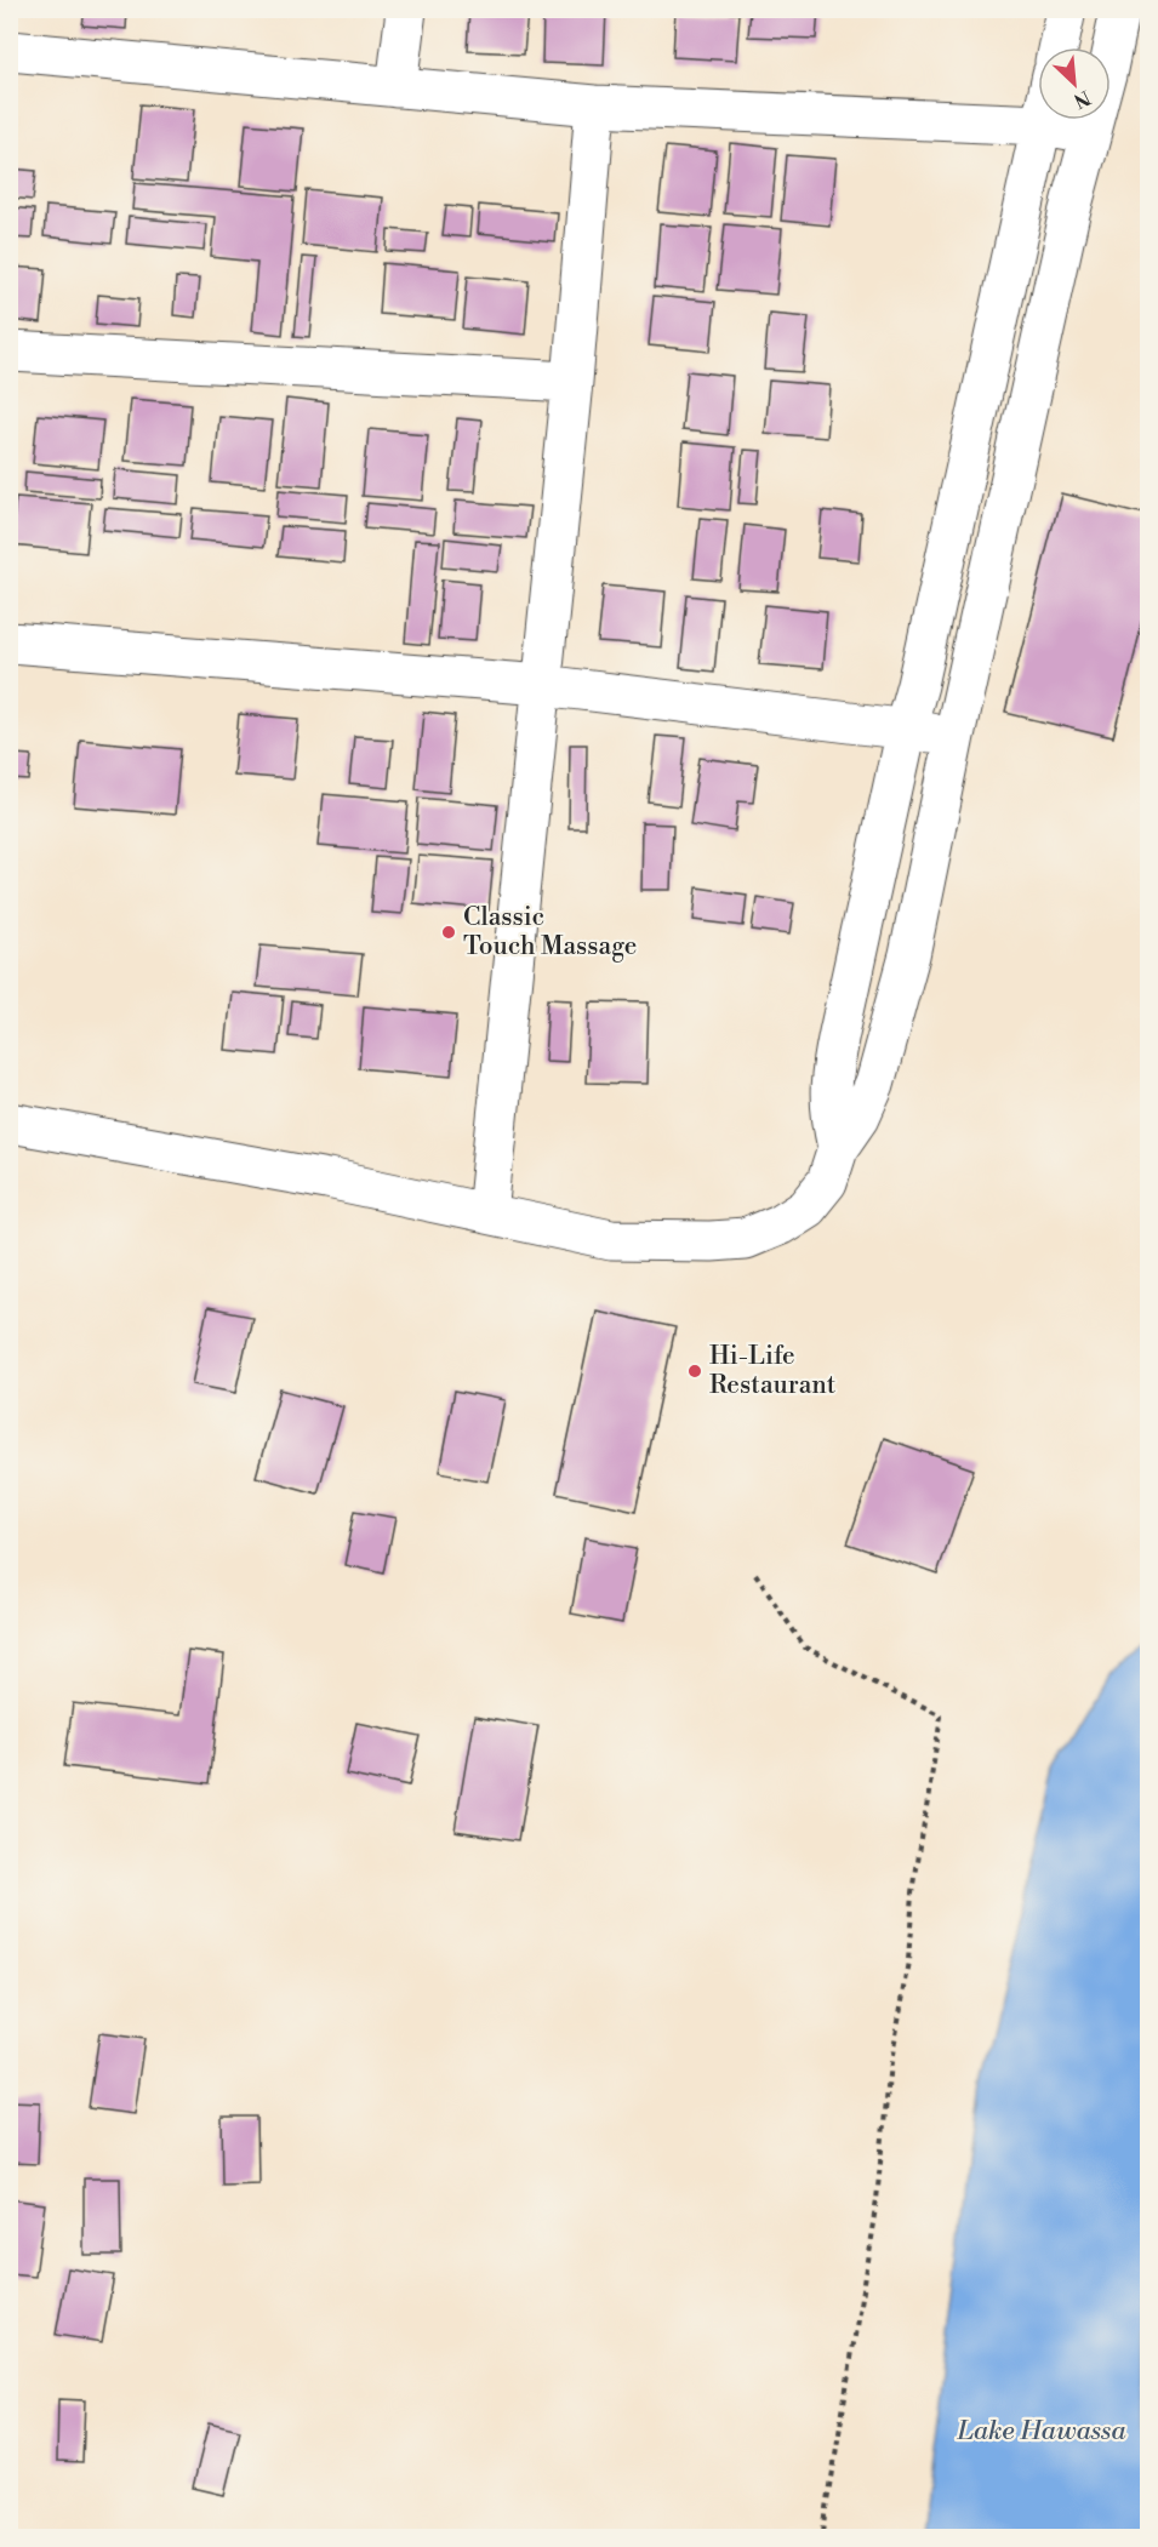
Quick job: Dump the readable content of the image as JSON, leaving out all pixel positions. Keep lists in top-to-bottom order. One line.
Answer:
{"water":["Lake Hawassa"],"places":["Classic Touch Massage","Hi-Life Restaurant"],"north":"bottom right"}
